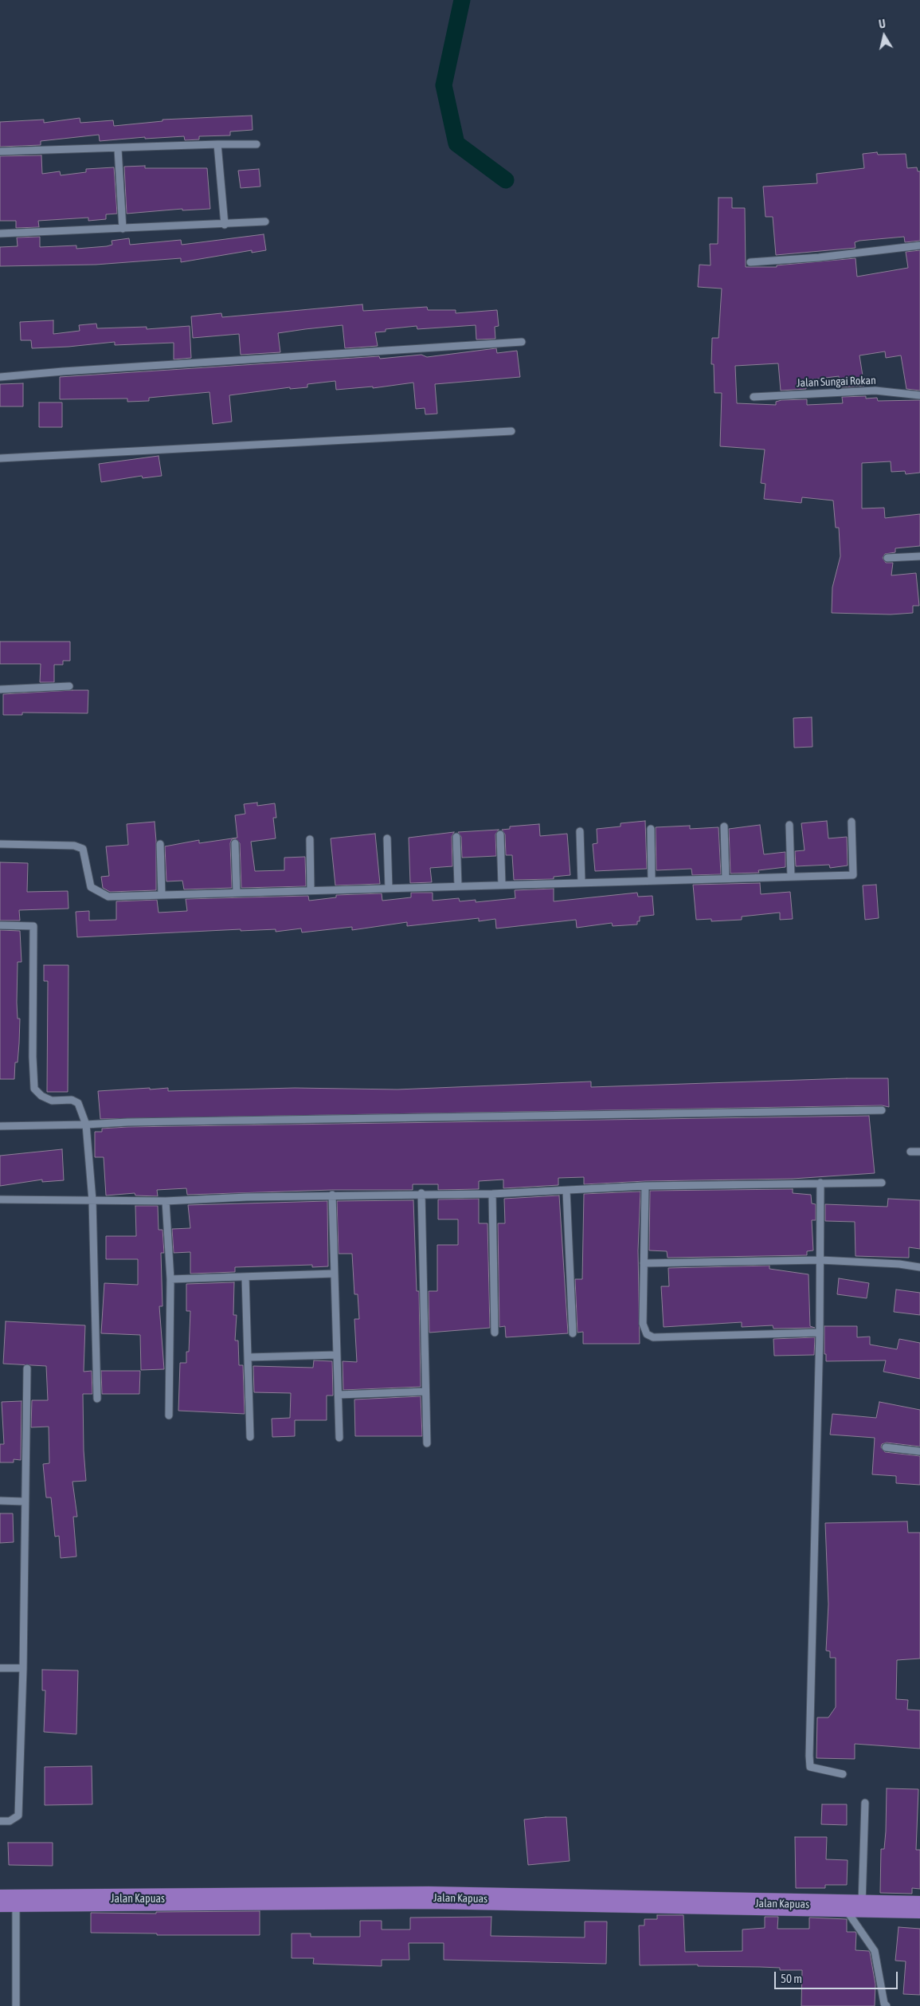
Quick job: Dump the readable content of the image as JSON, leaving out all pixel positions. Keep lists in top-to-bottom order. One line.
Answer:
{"streets":{"main road":["Jalan Kapuas"],"street":["Jalan Sungai Rokan"]},"scale_bar":"50 m","north":"top"}
